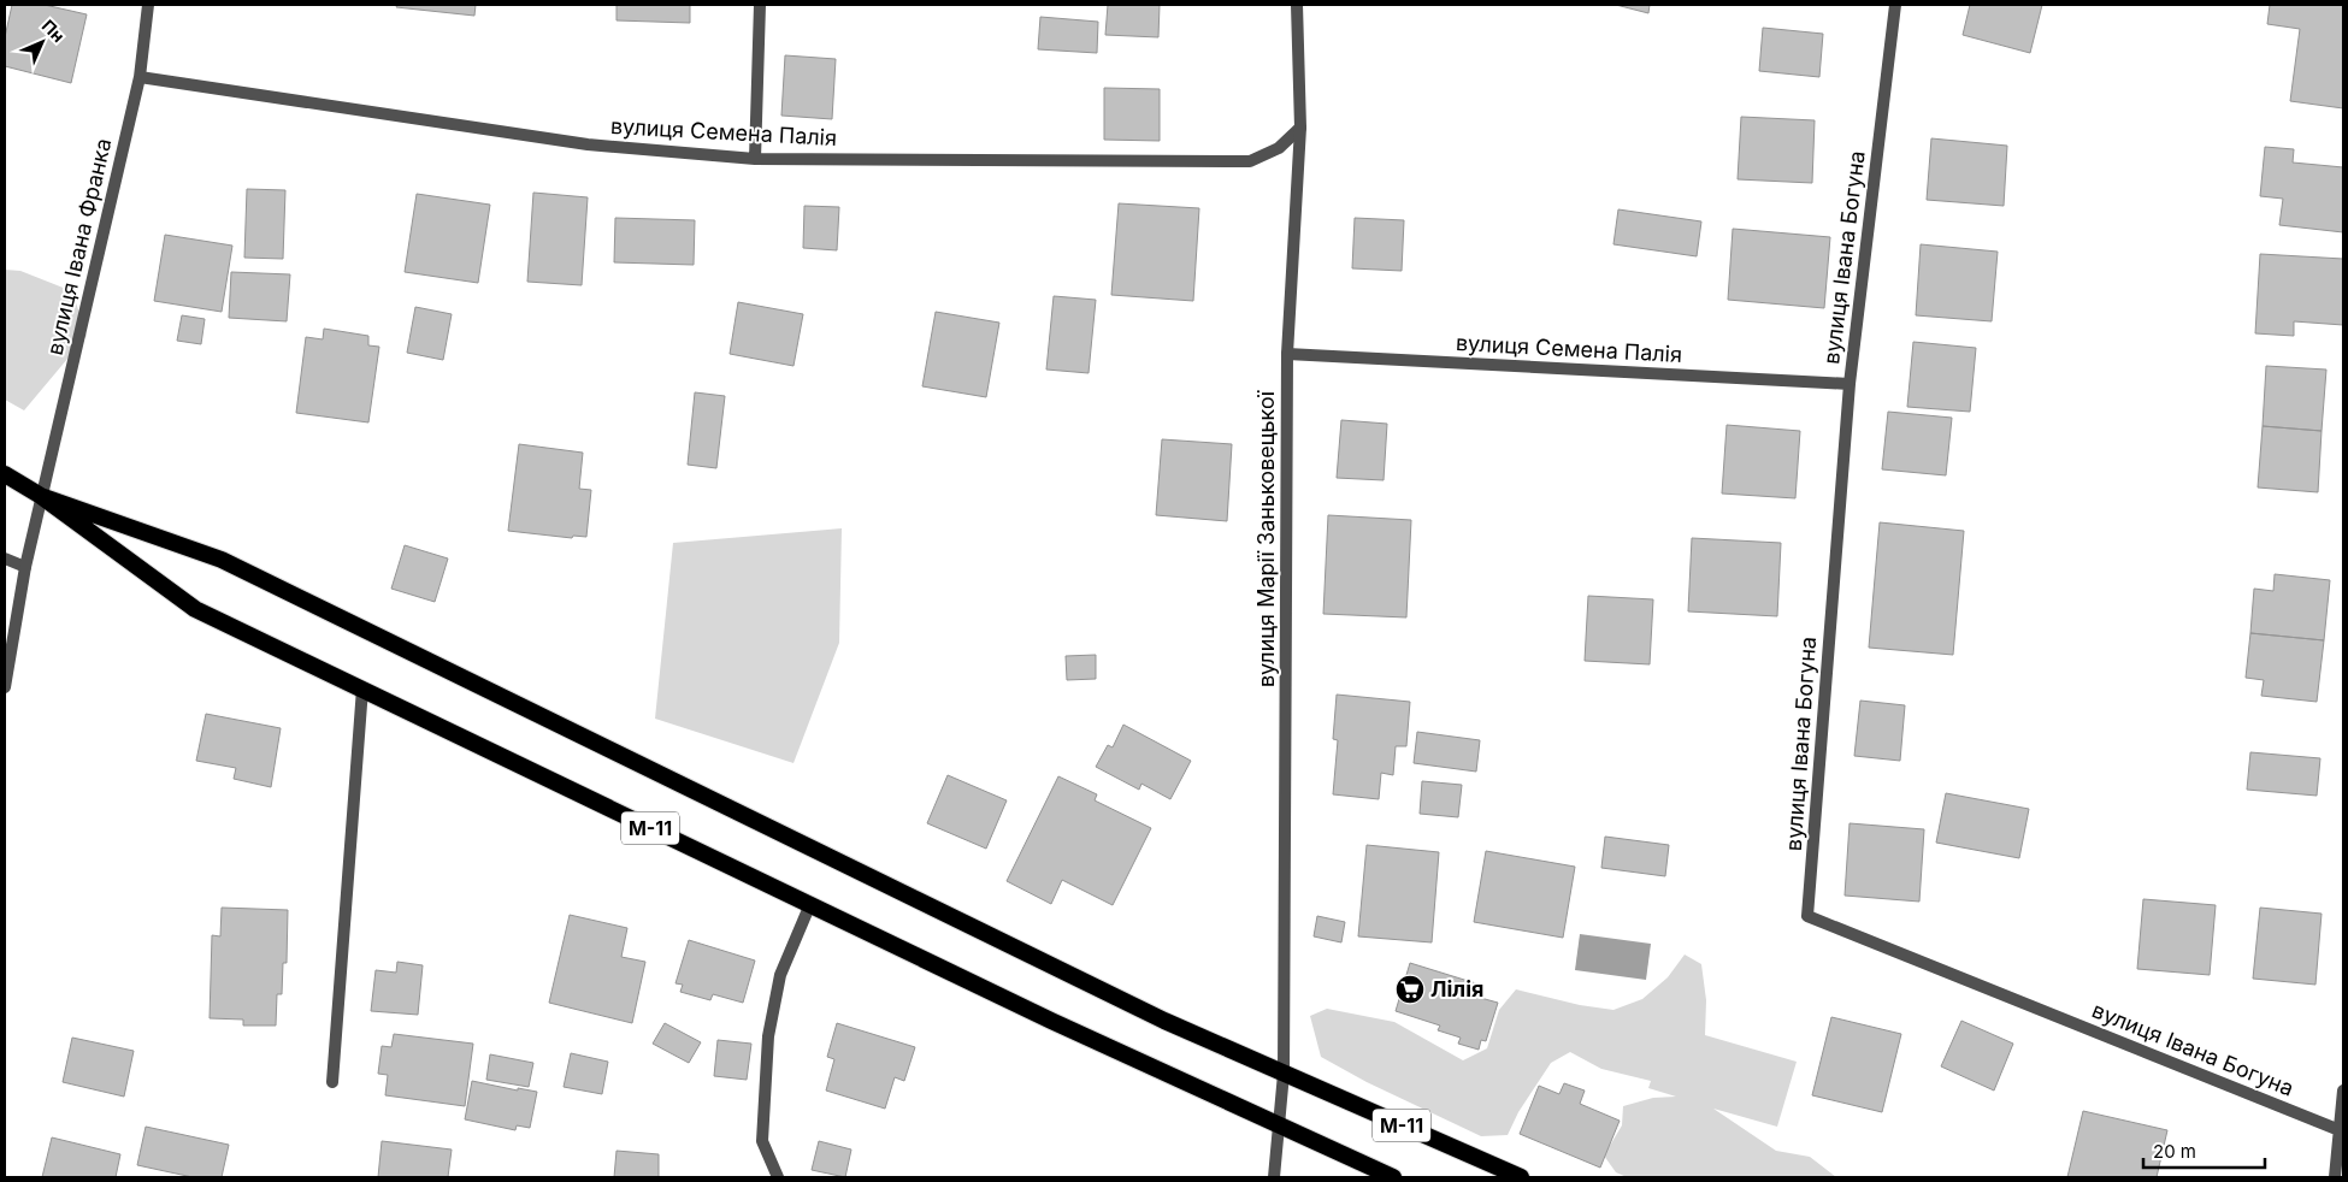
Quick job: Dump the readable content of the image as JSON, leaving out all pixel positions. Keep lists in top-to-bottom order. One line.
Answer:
{"streets":{"highway":["М-11"],"street":["вулиця Семена Палія","вулиця Івана Франка","вулиця Івана Богуна","вулиця Марії Заньковецької"]},"crossings":[["вулиця Семена Палія","вулиця Івана Франка"],["вулиця Семена Палія","вулиця Івана Богуна"],["вулиця Семена Палія","вулиця Марії Заньковецької"],["вулиця Івана Франка","М-11"],["вулиця Марії Заньковецької","М-11"]],"places":{"supermarket":["Лілія"]},"scale_bar":"20 m","north":"top right"}
